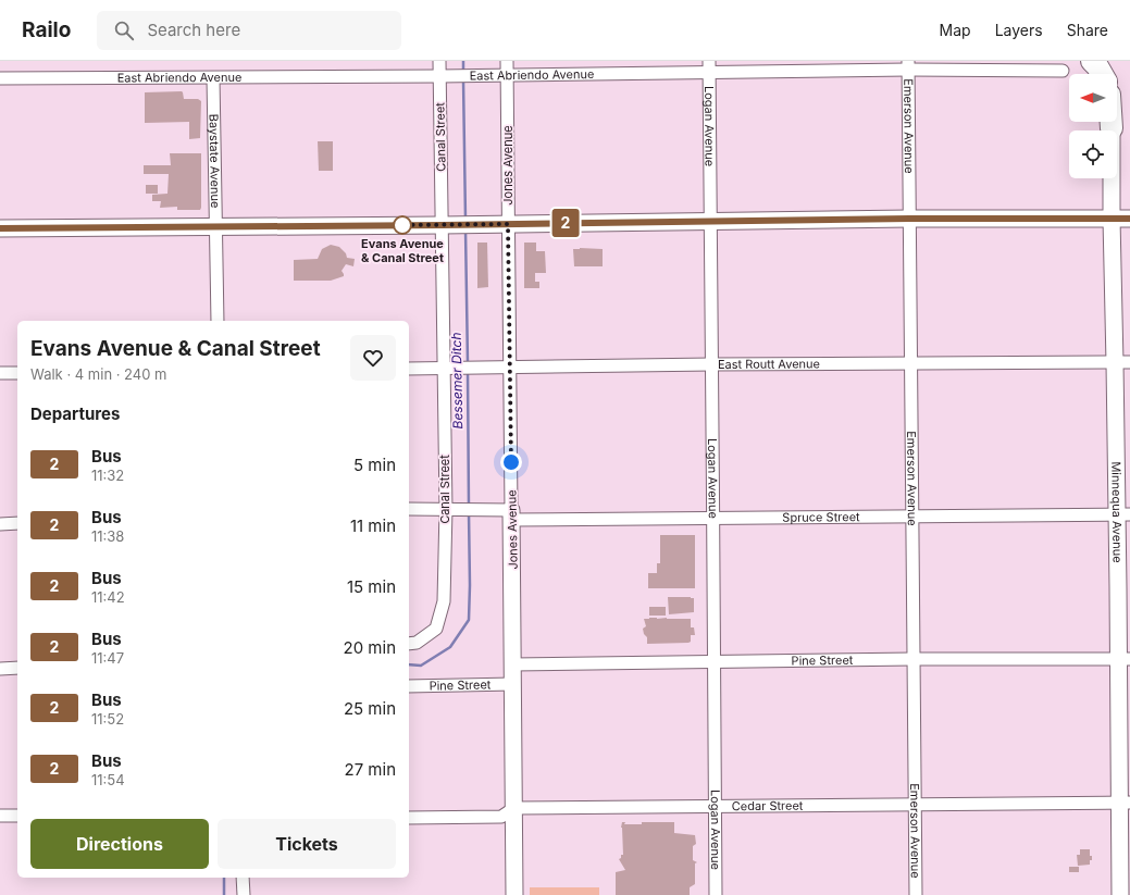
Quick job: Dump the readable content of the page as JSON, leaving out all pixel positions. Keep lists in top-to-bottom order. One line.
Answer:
{"streets":{"street":["East Abriendo Avenue","Logan Avenue","Emerson Avenue","Canal Street","Baystate Avenue","Jones Avenue","East Routt Avenue","Minnequa Avenue","Spruce Street","Pine Street","Cedar Street"]},"crossings":[["East Abriendo Avenue","Logan Avenue"],["East Abriendo Avenue","Emerson Avenue"],["East Abriendo Avenue","Canal Street"],["East Abriendo Avenue","Baystate Avenue"],["East Abriendo Avenue","Jones Avenue"],["Logan Avenue","East Routt Avenue"],["Logan Avenue","Spruce Street"],["Logan Avenue","Pine Street"],["Logan Avenue","Cedar Street"],["Emerson Avenue","East Routt Avenue"],["Emerson Avenue","Spruce Street"],["Emerson Avenue","Pine Street"],["Emerson Avenue","Cedar Street"],["Canal Street","East Routt Avenue"],["Canal Street","Spruce Street"],["Jones Avenue","East Routt Avenue"],["Jones Avenue","Spruce Street"],["Jones Avenue","Pine Street"],["Jones Avenue","Cedar Street"],["East Routt Avenue","Minnequa Avenue"],["Minnequa Avenue","Spruce Street"],["Minnequa Avenue","Pine Street"],["Minnequa Avenue","Cedar Street"]],"water":["Bessemer Ditch"],"places":["Evans Avenue & Canal Street"],"lines":["bus line 2"],"north":"left","page":{"header":"Railo","search":"Search here","nav":["Map","Layers","Share"],"on_map":"2","heading":[["Evans Avenue & Canal Street","Walk · 4 min · 240 m"],"Departures"],"list":[{"mark":"2","name":"Bus","note":"11:32","value":"5 min"},{"mark":"2","name":"Bus","note":"11:38","value":"11 min"},{"mark":"2","name":"Bus","note":"11:42","value":"15 min"},{"mark":"2","name":"Bus","note":"11:47","value":"20 min"},{"mark":"2","name":"Bus","note":"11:52","value":"25 min"},{"mark":"2","name":"Bus","note":"11:54","value":"27 min"}],"buttons":["Directions","Tickets"]}}
